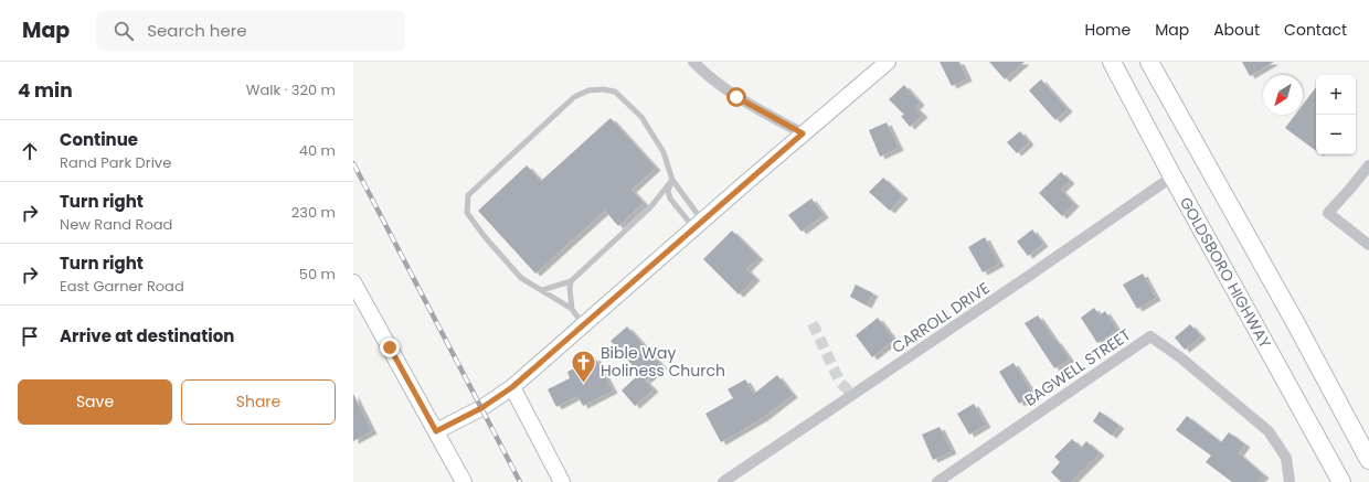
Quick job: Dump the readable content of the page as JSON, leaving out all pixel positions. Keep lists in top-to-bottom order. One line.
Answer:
{"streets":{"main road":["GOLDSBORO HIGHWAY"],"street":["CARROLL DRIVE","BAGWELL STREET"]},"crossings":[["GOLDSBORO HIGHWAY","CARROLL DRIVE"]],"places":{"church":["Bible Way Holiness Church"]},"north":"bottom left","page":{"header":"Map","search":"Search here","nav":["Home","Map","About","Contact"],"heading":["4 min","Walk · 320 m"],"map_buttons":["+","−"],"list":[["Continue","Rand Park Drive","40 m"],["Turn right","New Rand Road","230 m"],["Turn right","East Garner Road","50 m"],"Arrive at destination"],"buttons":["Save","Share"]}}
